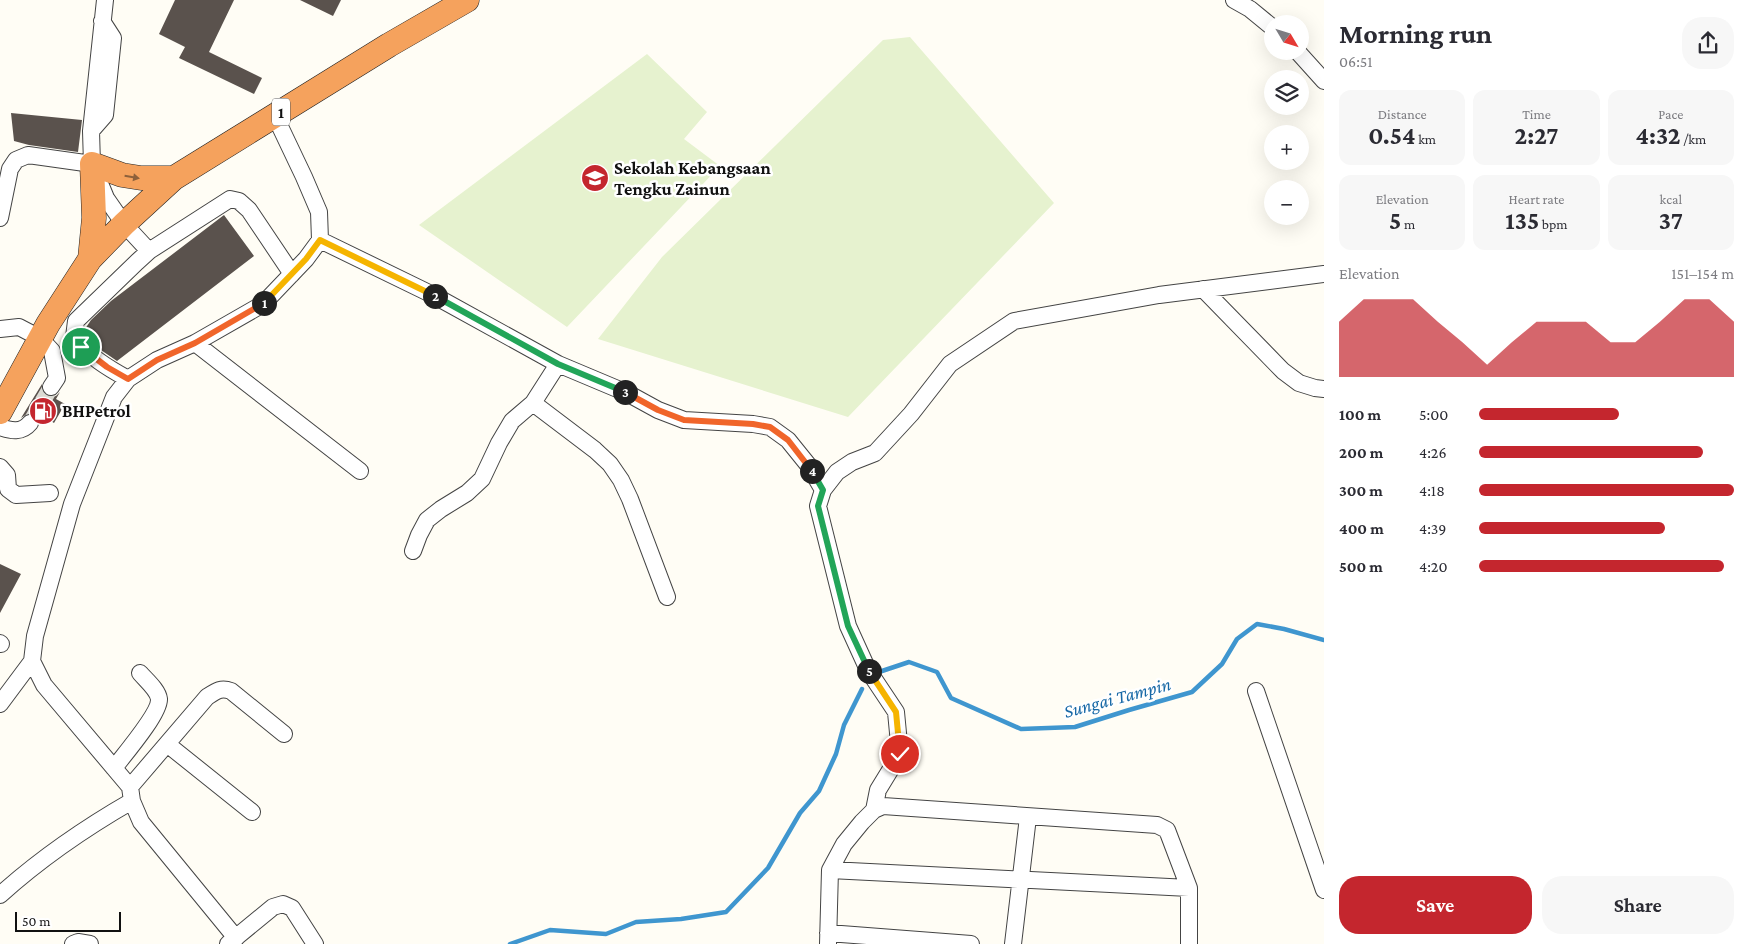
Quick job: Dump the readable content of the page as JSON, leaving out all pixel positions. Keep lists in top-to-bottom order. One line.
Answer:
{"streets":{"highway":["1"]},"water":["Sungai Tampin"],"places":{"school or university":["Sekolah Kebangsaan Tengku Zainun"],"fuel station":["BHPetrol"]},"scale_bar":"50 m","north":"bottom right","page":{"heading":["Morning run","06:51"],"map_buttons":["+","−"],"stats":[["Distance","0.54 km"],["Time","2:27"],["Pace","4:32 /km"],["Elevation","5 m"],["Heart rate","135 bpm"],["kcal","37"]],"chart":["Elevation","151–154 m"],"pins":["2","1","3","4","5"],"list":[{"name":"100 m","note":"5:00"},{"name":"200 m","note":"4:26"},{"name":"300 m","note":"4:18"},{"name":"400 m","note":"4:39"},{"name":"500 m","note":"4:20"}],"buttons":["Save","Share"],"scale":"50 m"}}
